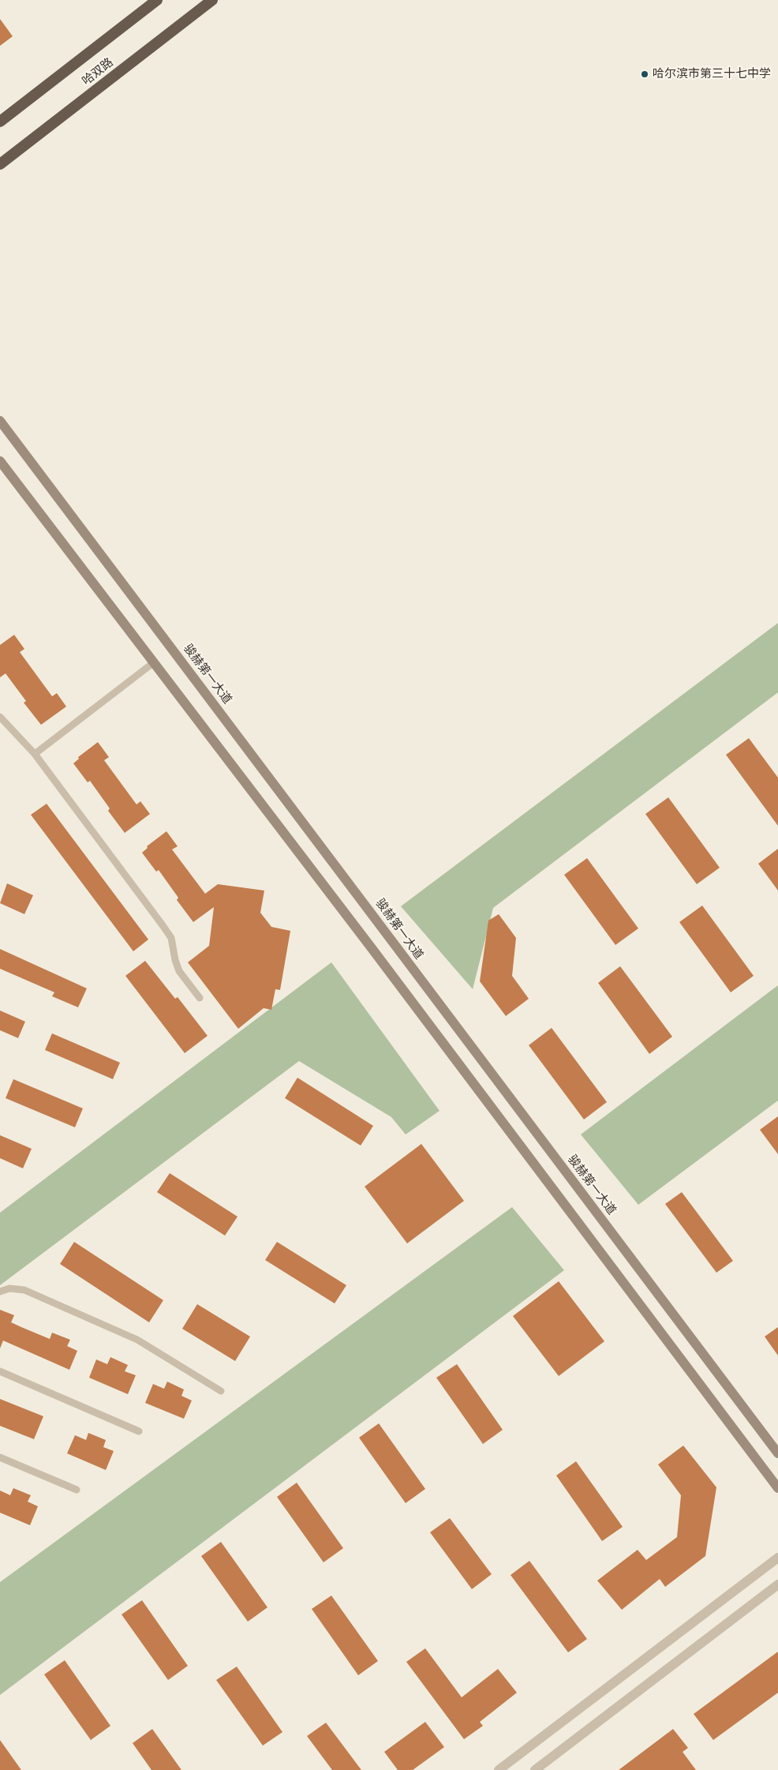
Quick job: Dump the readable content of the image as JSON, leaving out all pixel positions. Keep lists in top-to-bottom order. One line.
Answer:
{"streets":{"highway":["哈双路"],"main road":["骏赫第一大道"]},"places":["哈尔滨市第三十七中学"]}
